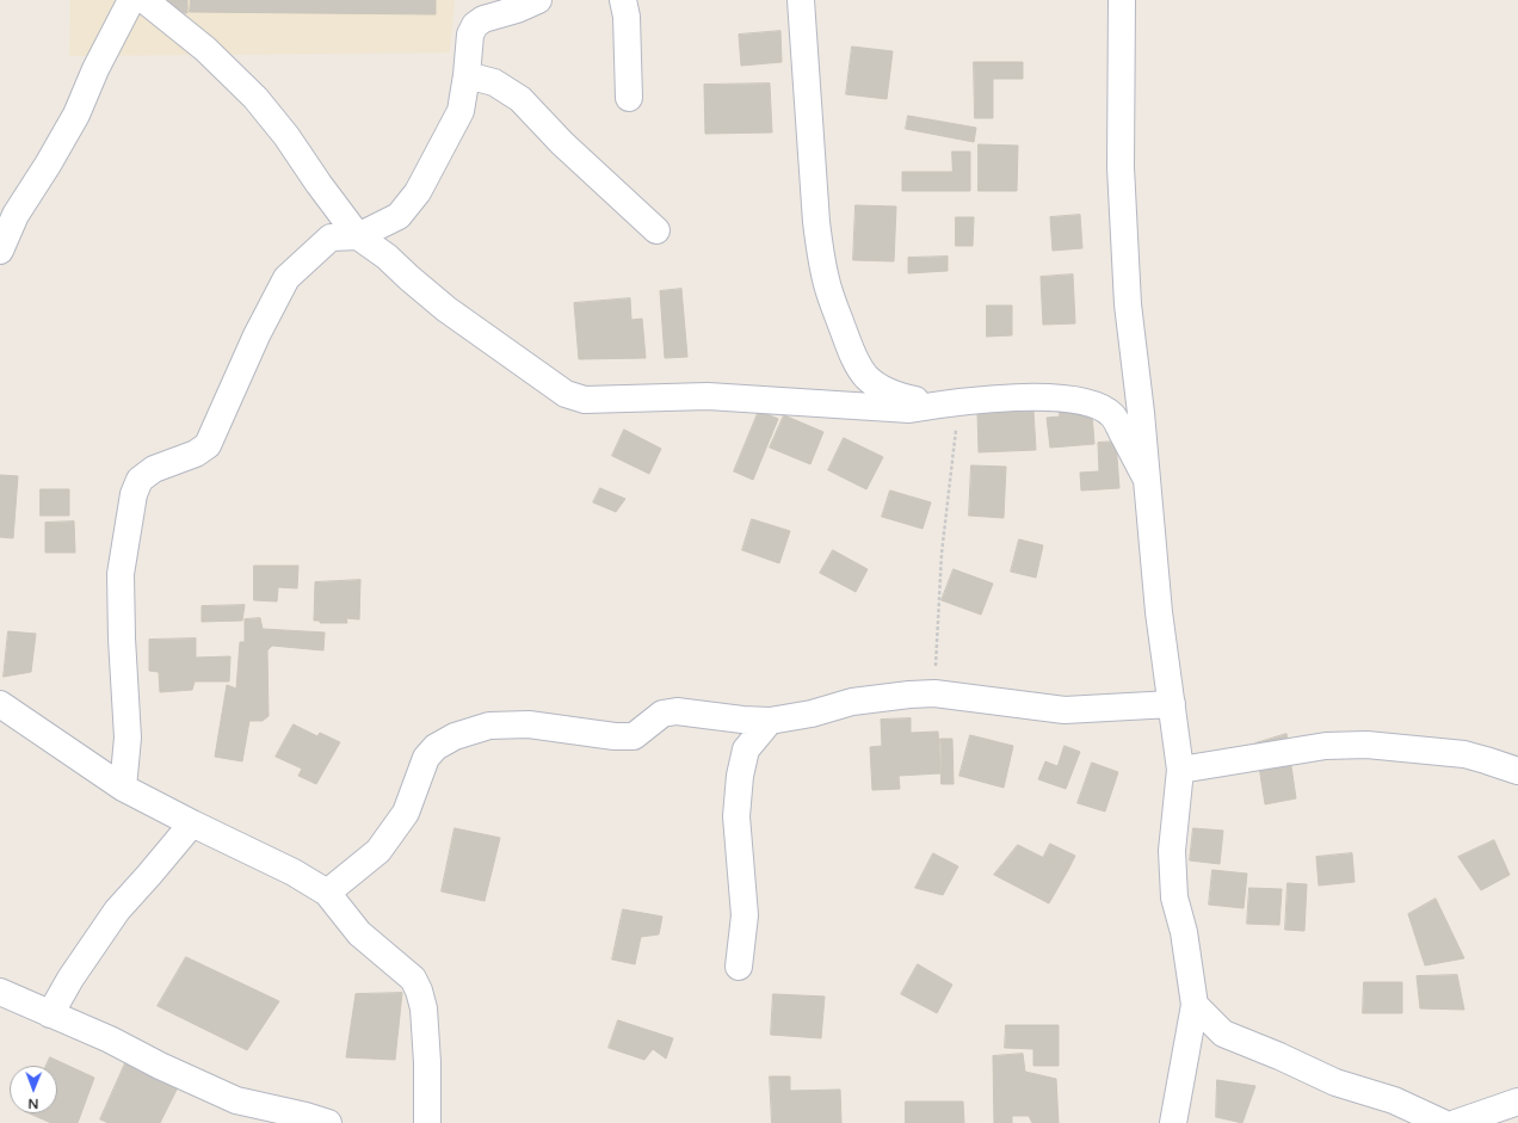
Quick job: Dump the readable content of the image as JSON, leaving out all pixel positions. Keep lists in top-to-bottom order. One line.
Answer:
{"north":"bottom"}
